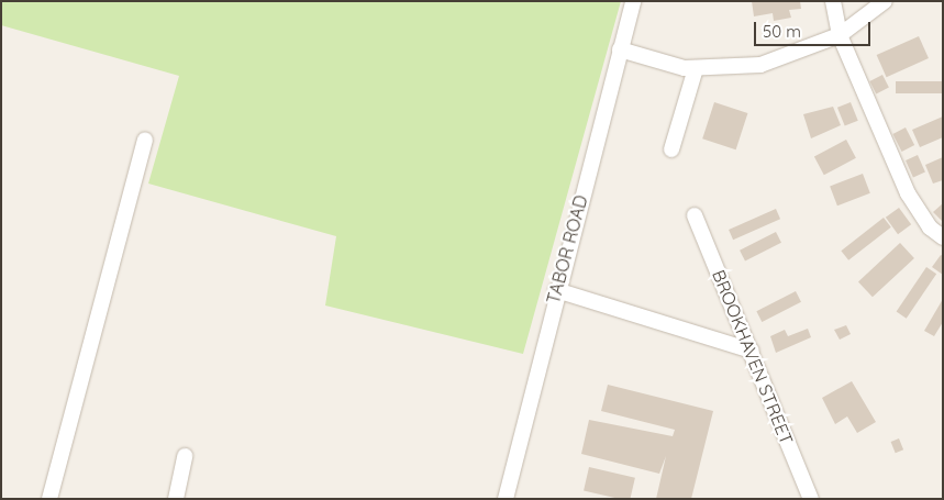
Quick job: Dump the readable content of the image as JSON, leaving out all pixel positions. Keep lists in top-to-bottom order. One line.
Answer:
{"streets":{"street":["TABOR ROAD","BROOKHAVEN STREET"]},"scale_bar":"50 m"}
